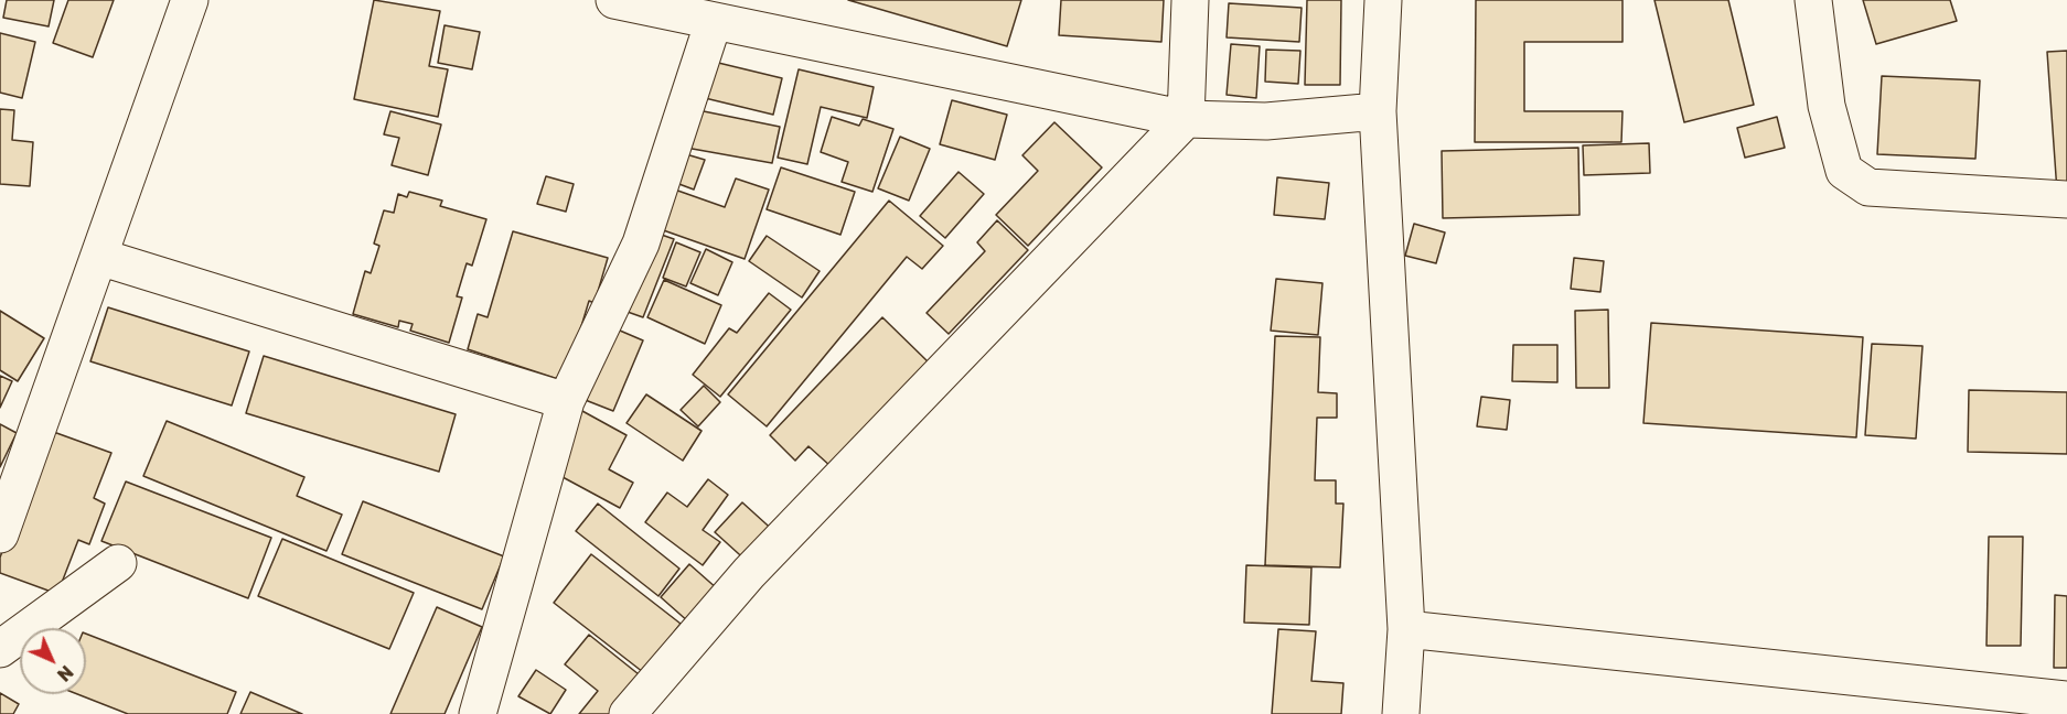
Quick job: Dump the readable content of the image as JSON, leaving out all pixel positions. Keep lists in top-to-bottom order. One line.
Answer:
{"north":"bottom right"}
